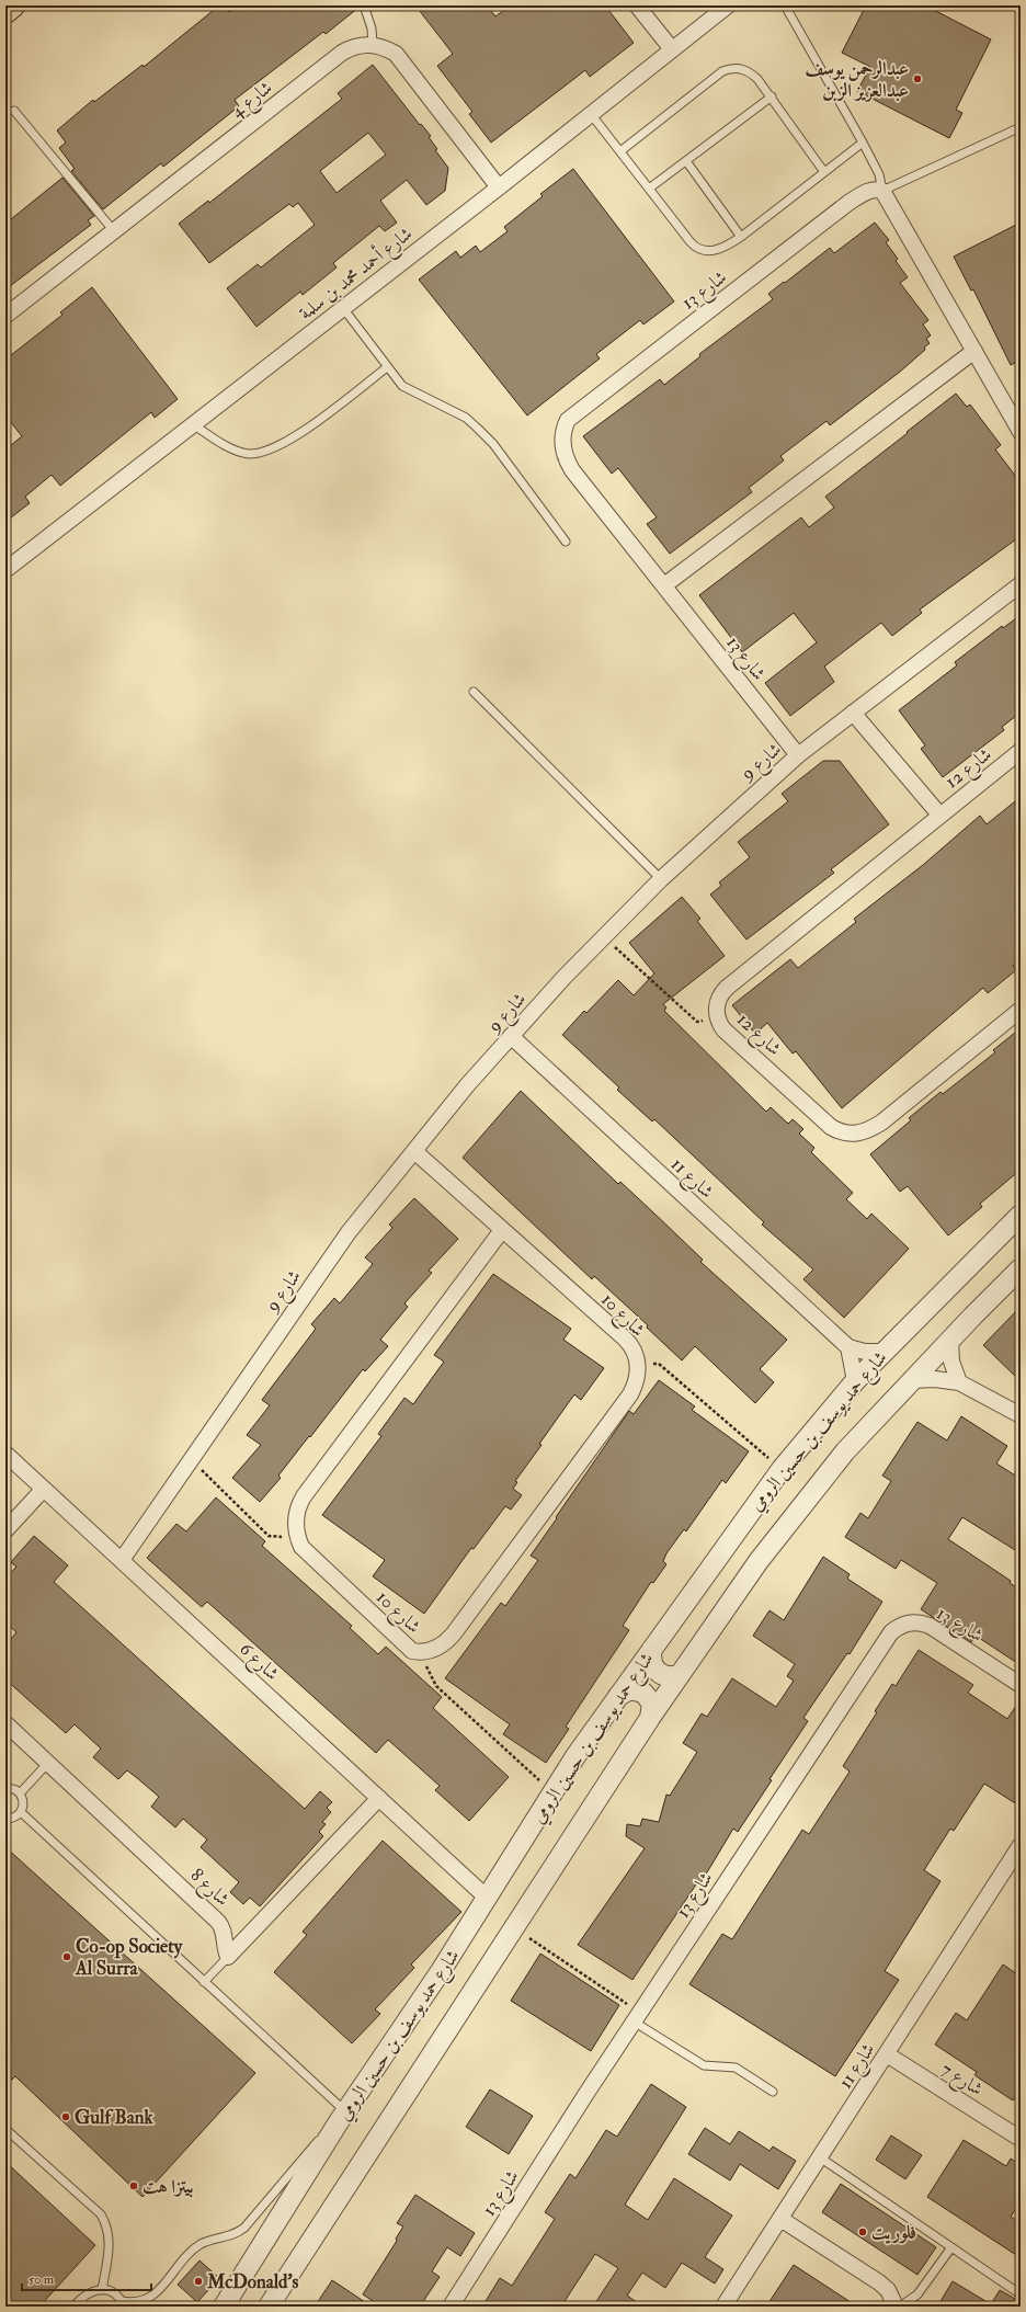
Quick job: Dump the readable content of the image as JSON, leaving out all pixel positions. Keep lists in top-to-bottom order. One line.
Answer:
{"streets":{"street":["شارع 4","شارع أحمد محمد بن سلمة","شارع 13","شارع 9","شارع 12","شارع 11","شارع 10","شارع حمد يوسف بن حسين الرومي","شارع 6","شارع 8","شارع 7"]},"crossings":[["شارع 4","شارع أحمد محمد بن سلمة"],["شارع 13","شارع 9"],["شارع 9","شارع 12"],["شارع 9","شارع 11"],["شارع 9","شارع 10"],["شارع 9","شارع 6"],["شارع 11","شارع 7"],["شارع حمد يوسف بن حسين الرومي","شارع 6"]],"places":["عبدالرحمن يوسف عبدالعزيز الزبن","Co-op Society Al Surra","Gulf Bank","بيتزا هت","فلوريت","McDonald's"],"scale_bar":"50 m"}
